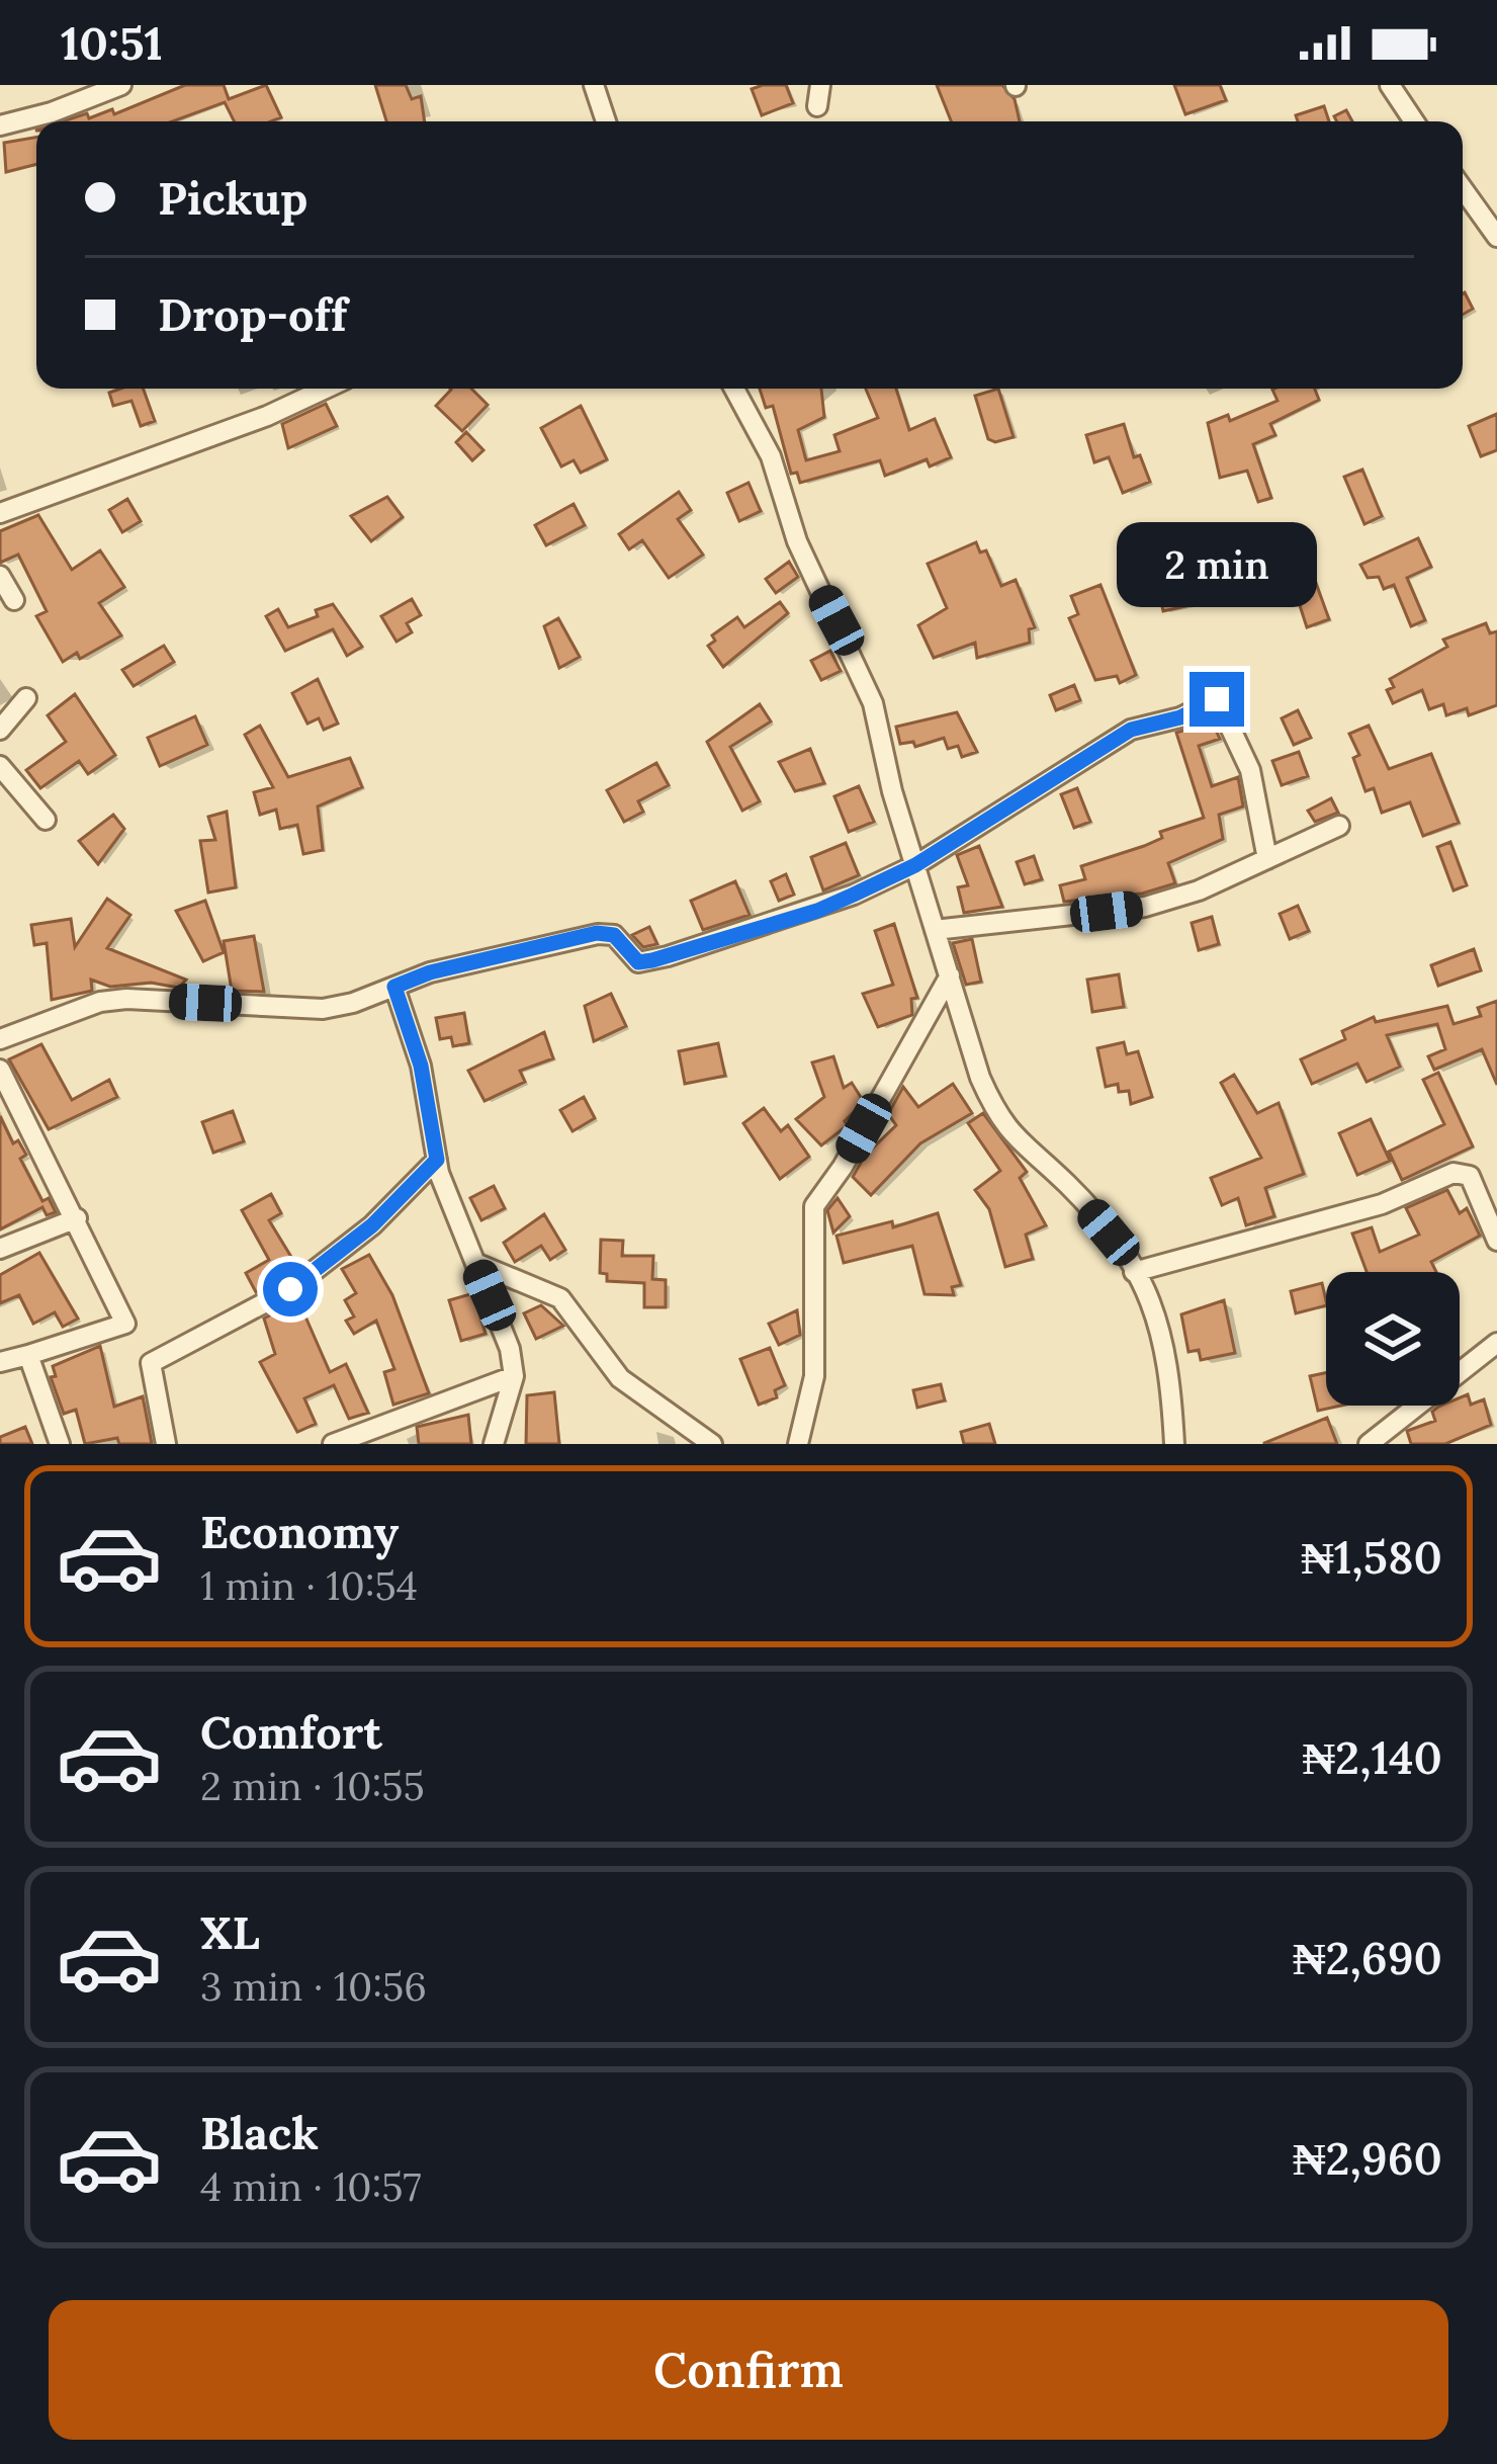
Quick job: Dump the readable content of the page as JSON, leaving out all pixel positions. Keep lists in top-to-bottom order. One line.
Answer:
{"page":{"status":"10:51","banner":["Pickup","Drop-off"],"bubble":"2 min","list":[{"name":"Economy","note":"1 min · 10:54","value":"₦1,580"},{"name":"Comfort","note":"2 min · 10:55","value":"₦2,140"},{"name":"XL","note":"3 min · 10:56","value":"₦2,690"},{"name":"Black","note":"4 min · 10:57","value":"₦2,960"}],"buttons":"Confirm"}}
